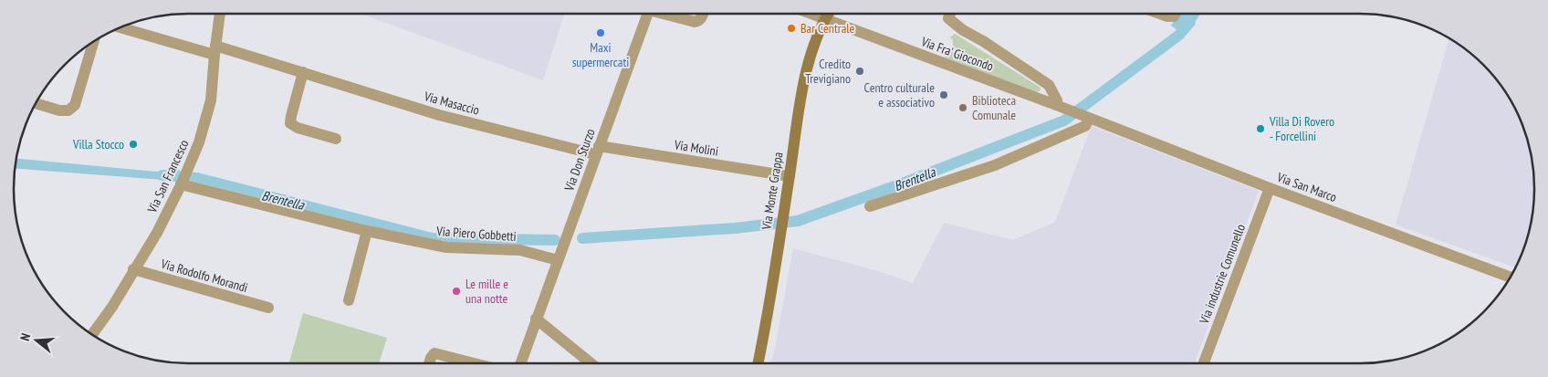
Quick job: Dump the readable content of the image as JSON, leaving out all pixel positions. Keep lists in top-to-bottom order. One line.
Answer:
{"streets":{"main road":["Via Monte Grappa"],"street":["Via Fra' Giocondo","Via Masaccio","Via Molini","Via Don Sturzo","Via San Francesco","Via San Marco","Via Piero Gobbetti","Via industrie Comunello","Via Rodolfo Morandi"]},"crossings":[["Via Fra' Giocondo","Via San Marco"],["Via Fra' Giocondo","Via Monte Grappa"],["Via Masaccio","Via Molini"],["Via Masaccio","Via Don Sturzo"],["Via Masaccio","Via San Francesco"],["Via Molini","Via Don Sturzo"],["Via Molini","Via Monte Grappa"],["Via Don Sturzo","Via Piero Gobbetti"],["Via San Francesco","Via Piero Gobbetti"],["Via San Francesco","Via Rodolfo Morandi"],["Via San Marco","Via industrie Comunello"]],"water":["Brentella"],"places":["Bar Centrale","Maxi supermercati","Credito Trevigiano","Centro culturale e associativo","Biblioteca Comunale","Villa Di Rovero - Forcellini","Villa Stocco","Le mille e una notte"],"north":"left"}
